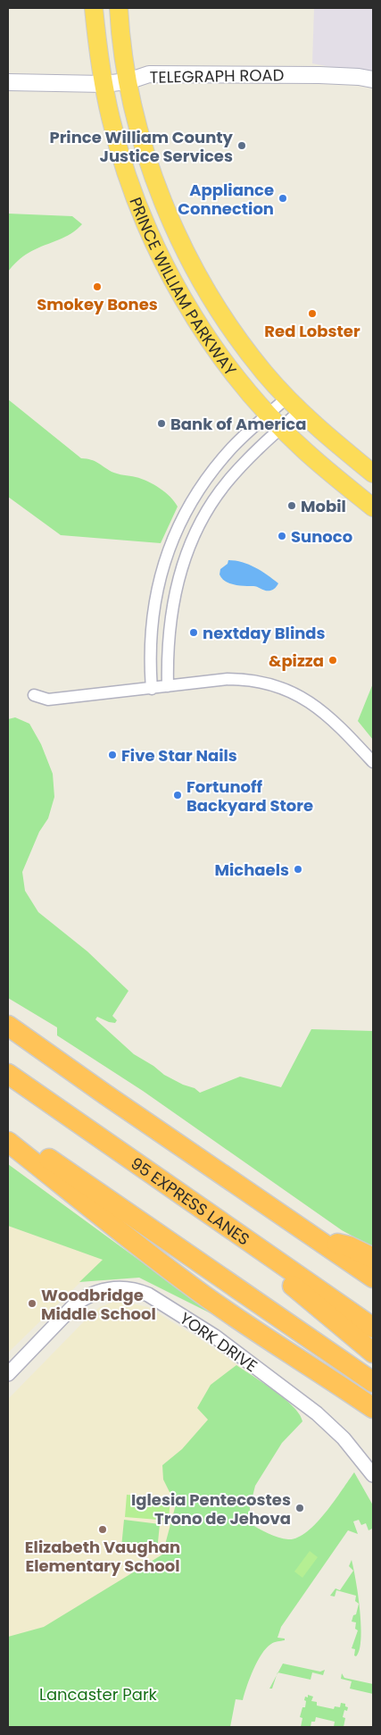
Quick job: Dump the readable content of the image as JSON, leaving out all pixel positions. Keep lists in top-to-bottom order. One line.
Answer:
{"streets":{"highway":["PRINCE WILLIAM PARKWAY","95 EXPRESS LANES"],"main road":["TELEGRAPH ROAD"],"street":["YORK DRIVE"]},"crossings":[["TELEGRAPH ROAD","PRINCE WILLIAM PARKWAY"]],"parks":["Lancaster Park"],"places":["Prince William County Justice Services","Appliance Connection","Smokey Bones","Red Lobster","Bank of America","Mobil","Sunoco","nextday Blinds","&pizza","Five Star Nails","Fortunoff Backyard Store","Michaels","Woodbridge Middle School","Iglesia Pentecostes Trono de Jehova","Elizabeth Vaughan Elementary School"]}
